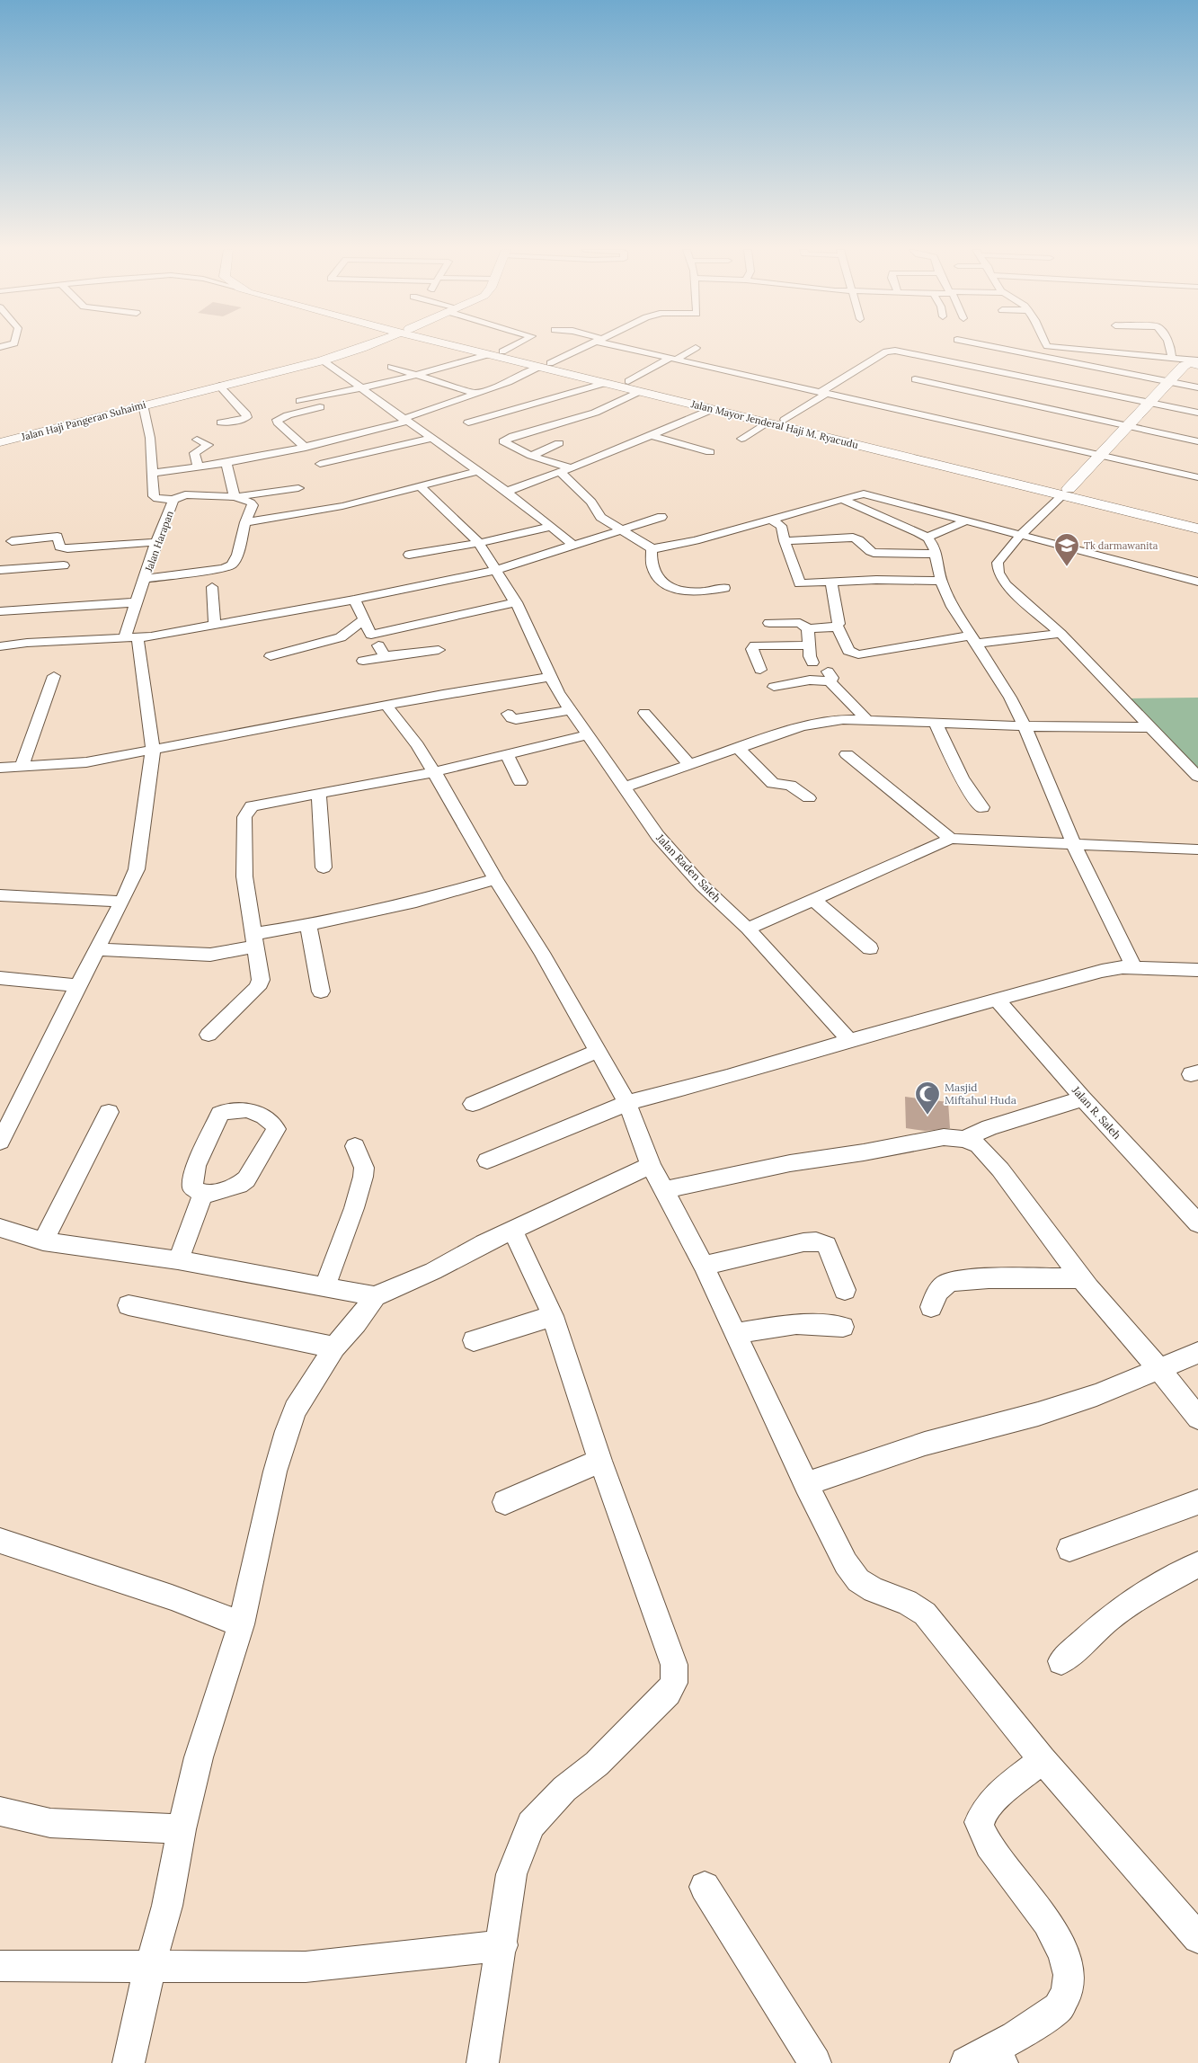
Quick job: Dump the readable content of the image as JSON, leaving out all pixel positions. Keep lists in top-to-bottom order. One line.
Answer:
{"streets":{"main road":["Jalan Haji Pangeran Suhaimi","Jalan Mayor Jenderal Haji M. Ryacudu"],"street":["Jalan Harapan","Jalan Raden Saleh","Jalan R. Saleh"]},"crossings":[["Jalan Haji Pangeran Suhaimi","Jalan Harapan"]],"places":{"school or university":["Tk darmawanita"],"mosque":["Masjid Miftahul Huda"]}}
